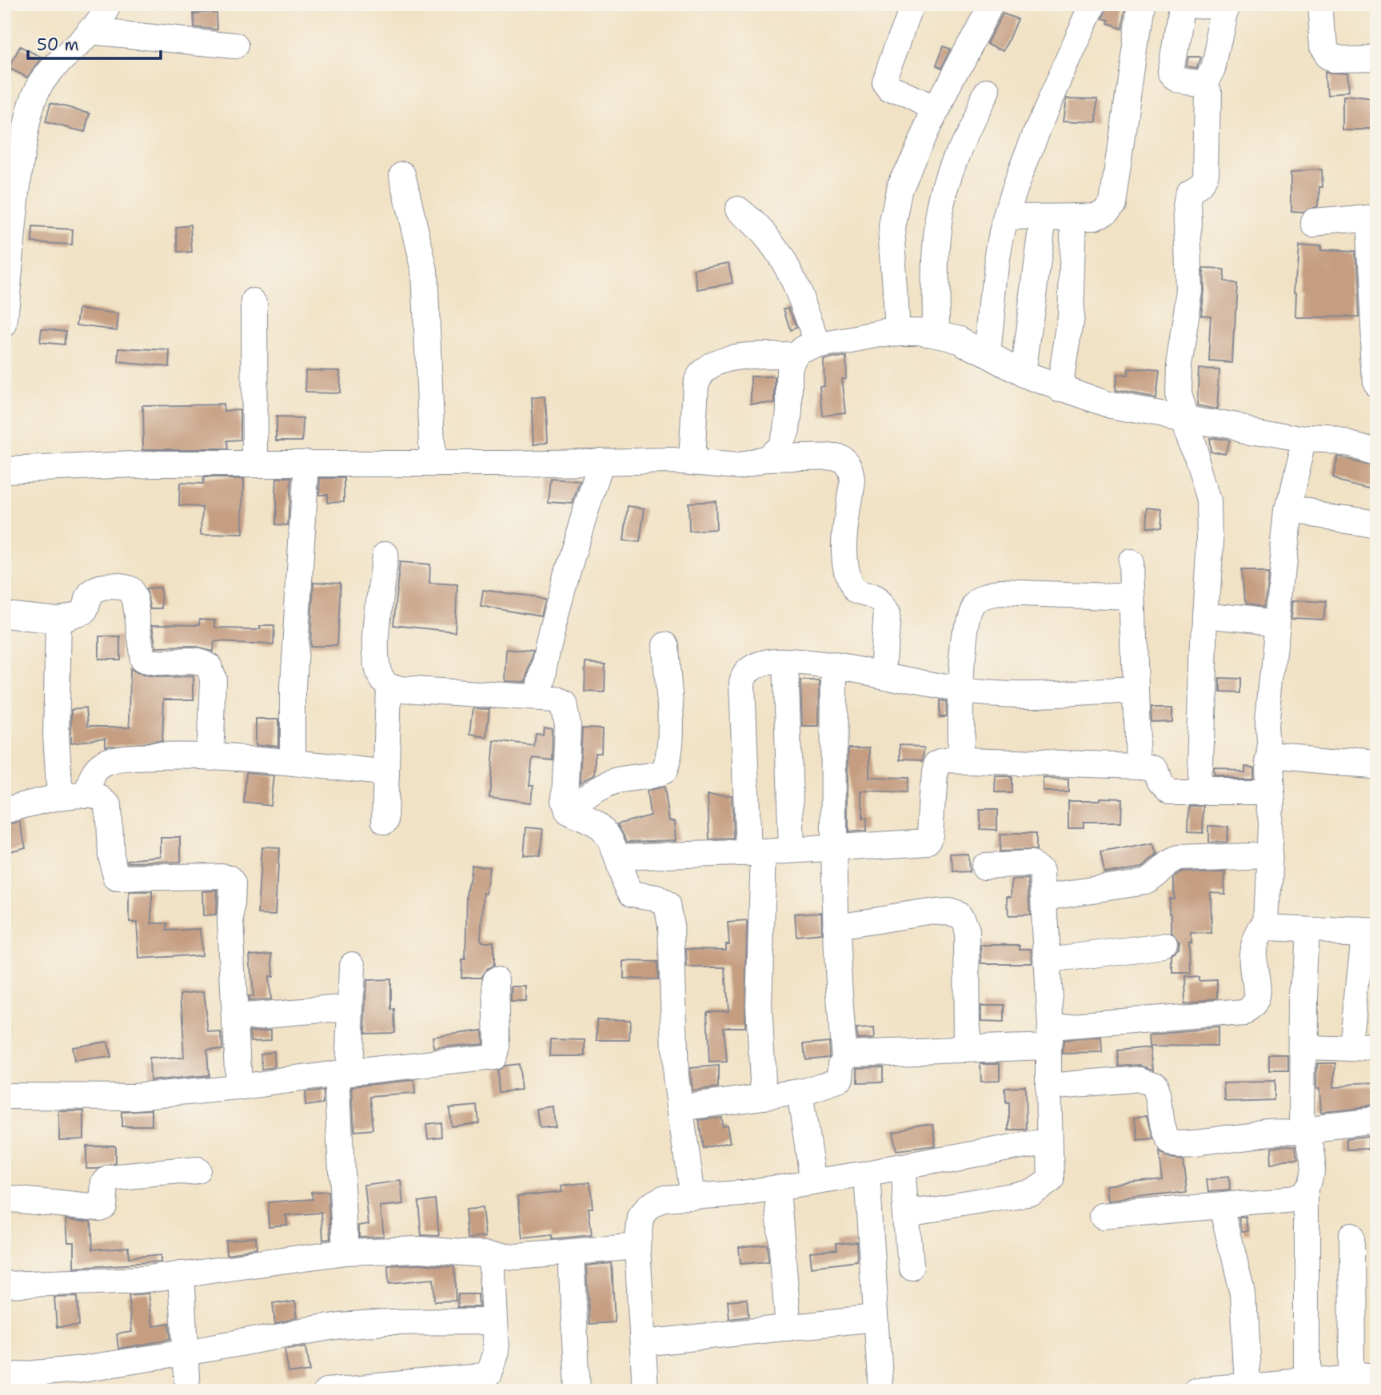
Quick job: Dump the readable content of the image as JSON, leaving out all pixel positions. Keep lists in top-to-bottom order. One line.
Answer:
{"scale_bar":"50 m"}
